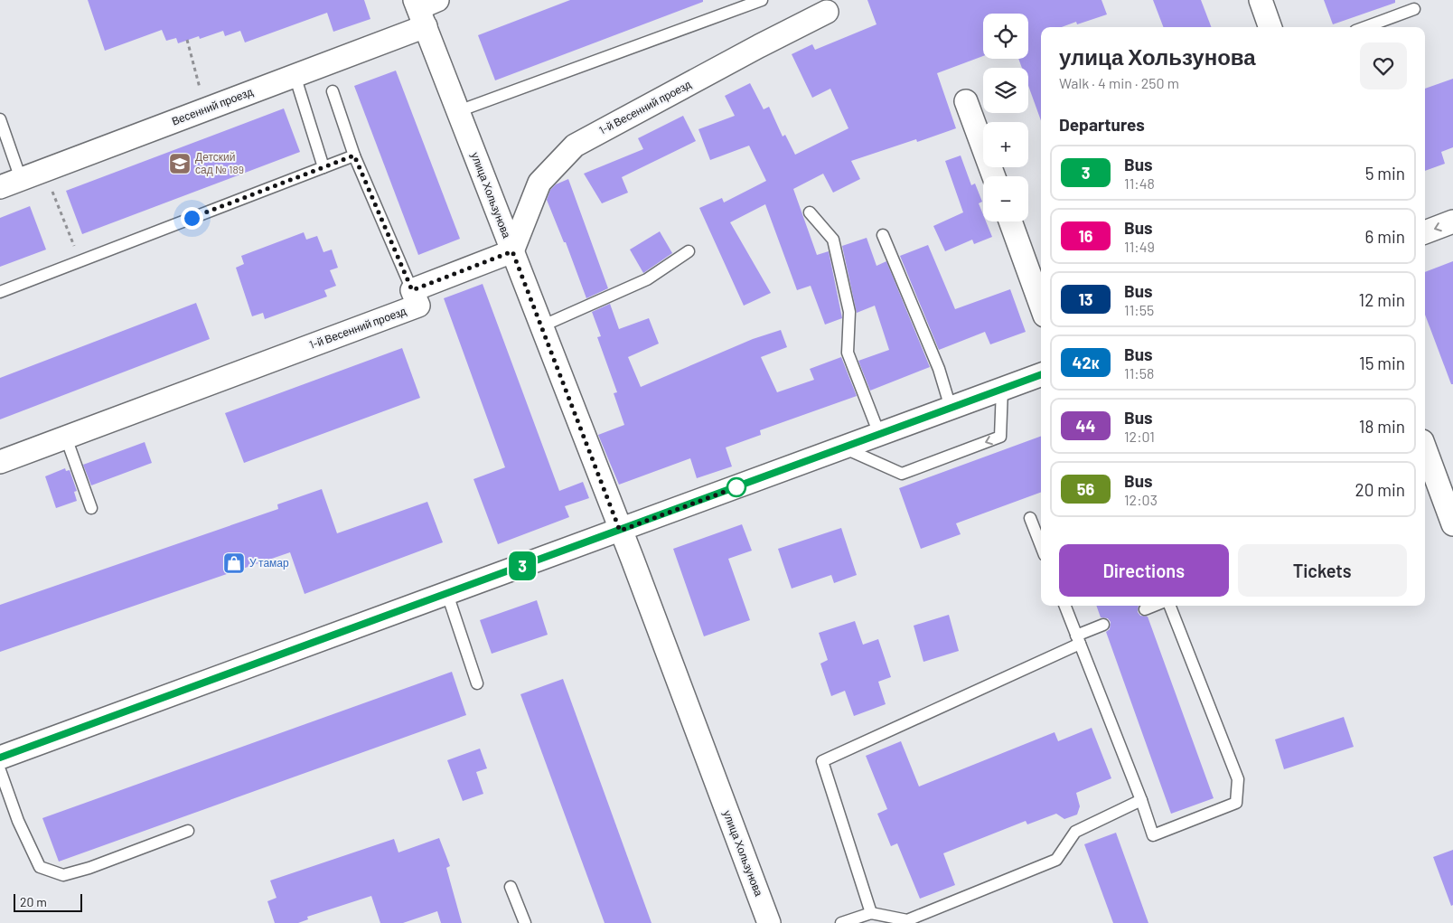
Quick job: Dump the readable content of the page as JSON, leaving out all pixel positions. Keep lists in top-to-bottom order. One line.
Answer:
{"streets":{"street":["Весенний проезд","1-й Весенний проезд","улица Хользунова"]},"crossings":[["Весенний проезд","улица Хользунова"],["1-й Весенний проезд","улица Хользунова"]],"places":{"school or university":["Детский сад № 189"],"shop":["У тамар"]},"lines":["bus line 3"],"scale_bar":"20 m","page":{"on_map":"3","map_buttons":["+","−"],"heading":[["улица Хользунова","Walk · 4 min · 250 m"],"Departures"],"list":[{"mark":"3","name":"Bus","note":"11:48","value":"5 min"},{"mark":"16","name":"Bus","note":"11:49","value":"6 min"},{"mark":"13","name":"Bus","note":"11:55","value":"12 min"},{"mark":"42к","name":"Bus","note":"11:58","value":"15 min"},{"mark":"44","name":"Bus","note":"12:01","value":"18 min"},{"mark":"56","name":"Bus","note":"12:03","value":"20 min"}],"buttons":["Directions","Tickets"],"scale":"20 m"}}
